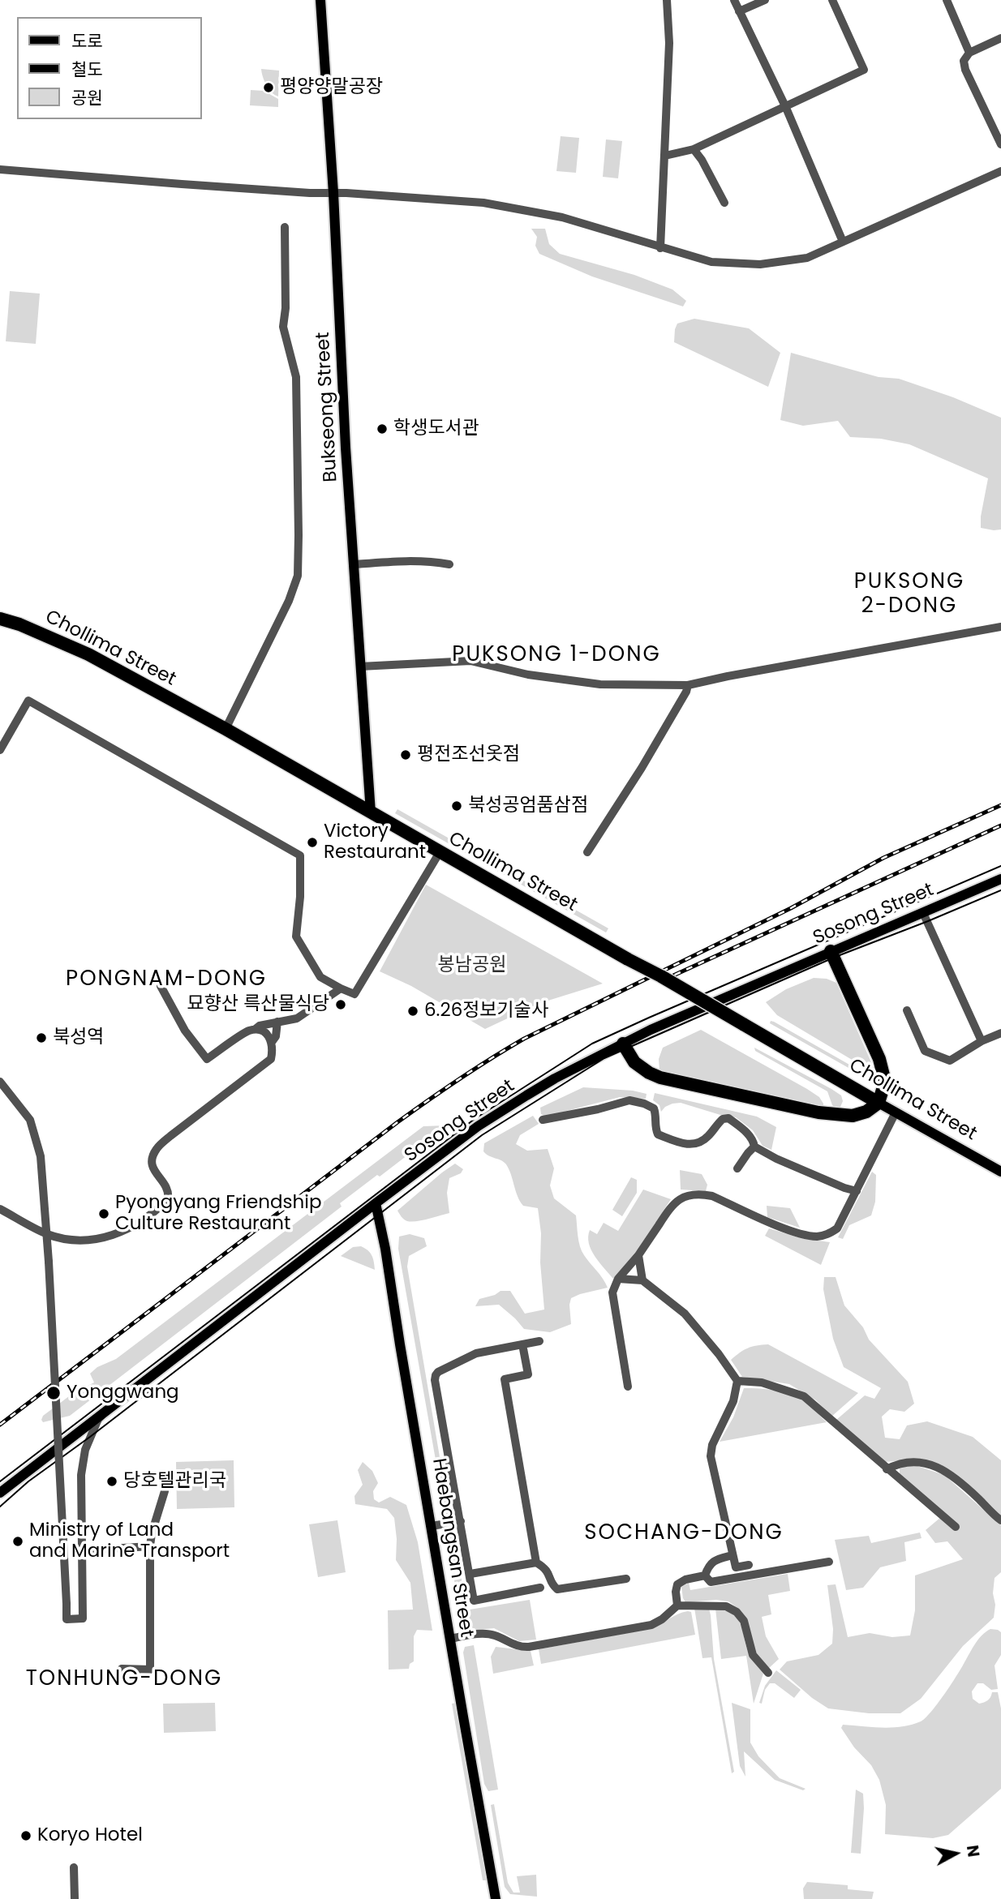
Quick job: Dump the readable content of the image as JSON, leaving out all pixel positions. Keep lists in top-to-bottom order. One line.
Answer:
{"streets":{"highway":["Chollima Street"],"main road":["Bukseong Street","Sosong Street","Haebangsan Street"]},"crossings":[["Bukseong Street","Chollima Street"],["Sosong Street","Haebangsan Street"]],"districts":["PUKSONG 2-DONG","PUKSONG 1-DONG","PONGNAM-DONG","SOCHANG-DONG","TONHUNG-DONG"],"parks":["봉남공원"],"places":["평양양말공장","학생도서관","평전조선옷점","북성공엄품삼점","Victory Restaurant","묘향산 륵산물식당","6.26정보기술사","북성역","Pyongyang Friendship Culture Restaurant","Yonggwang","당호텔관리국","Ministry of Land and Marine Transport","Koryo Hotel"],"legend":["도로","철도","공원"],"north":"right"}
